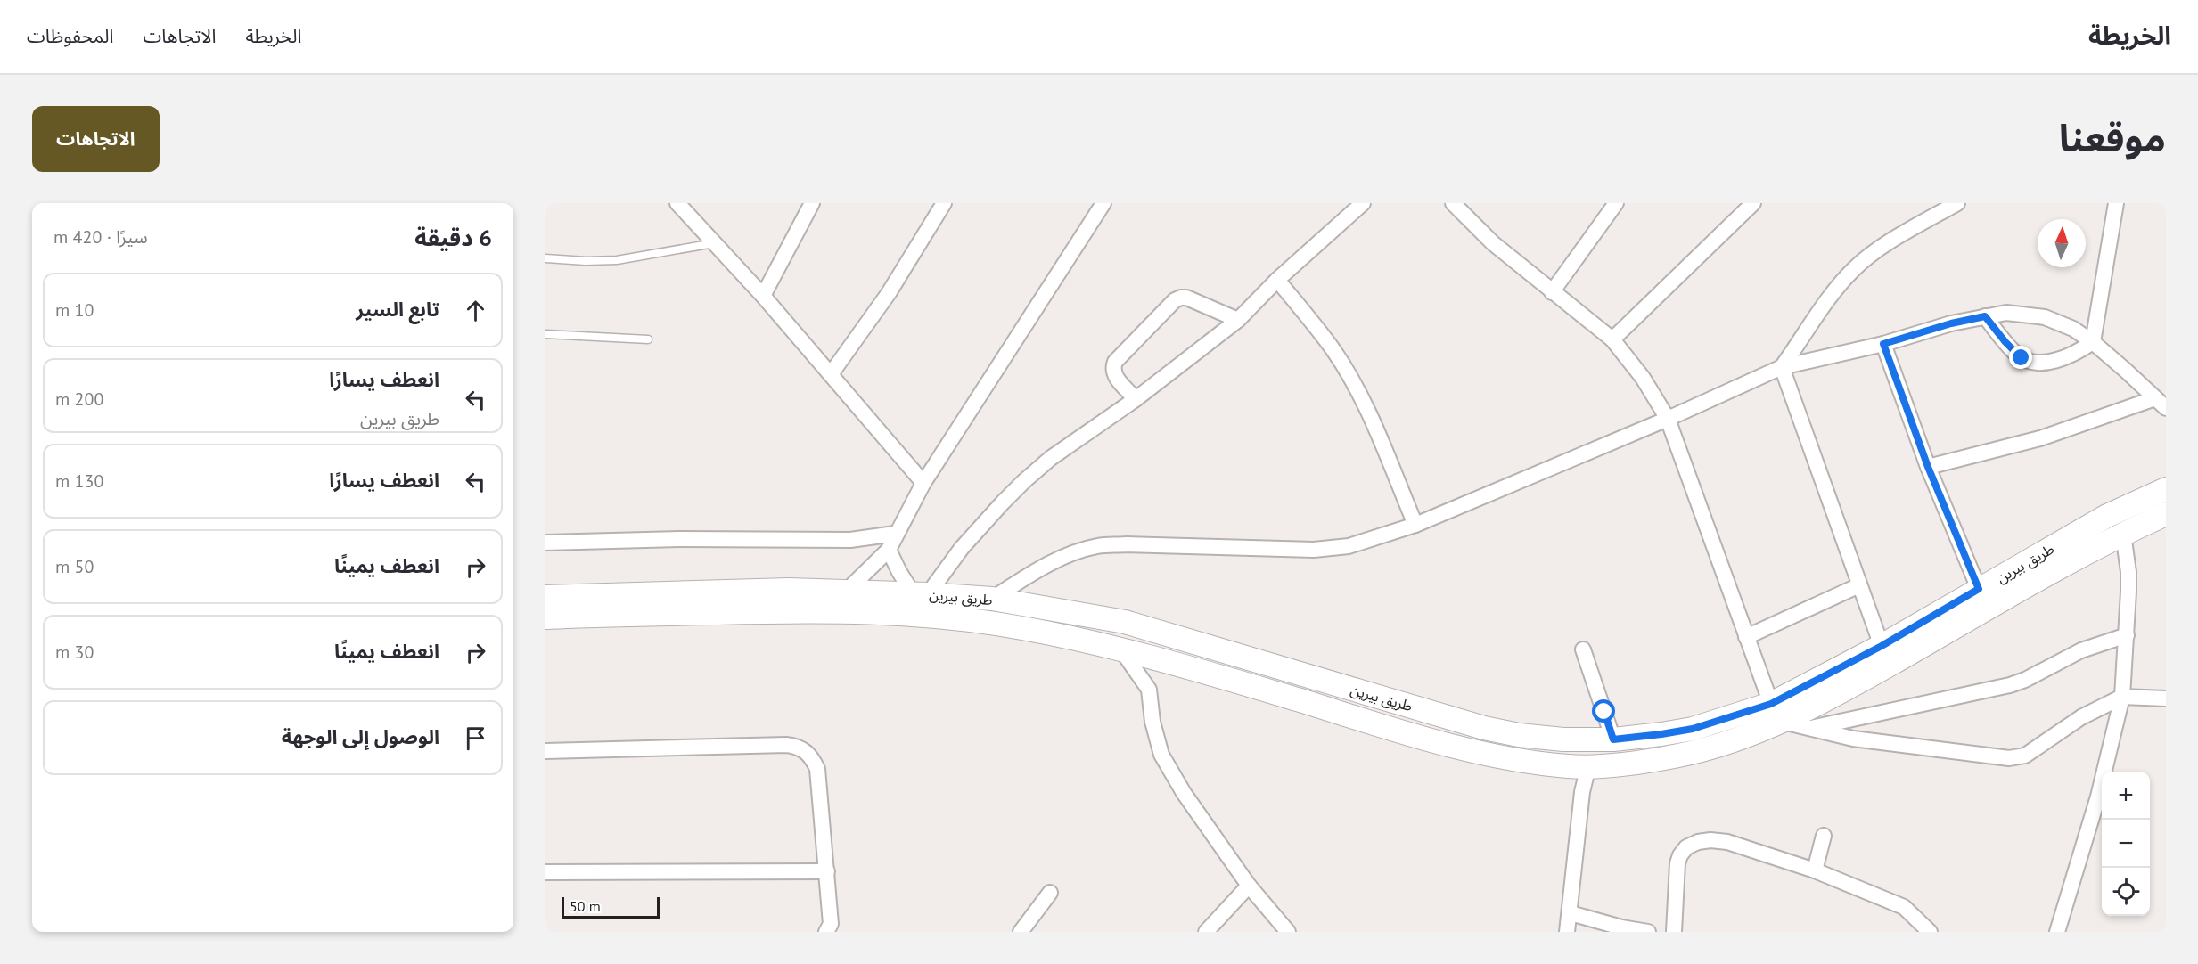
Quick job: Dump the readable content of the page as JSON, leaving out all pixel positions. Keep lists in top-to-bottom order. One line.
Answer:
{"streets":{"main road":["طريق بيرين"]},"scale_bar":"50 m","north":"top","page":{"header":"الخريطة","nav":["الخريطة","الاتجاهات","المحفوظات"],"title":"موقعنا","buttons":"الاتجاهات","heading":["6 دقيقة","سيرًا · 420 m"],"list":[["تابع السير","10 m"],["انعطف يسارًا","طريق بيرين","200 m"],["انعطف يسارًا","130 m"],["انعطف يمينًا","50 m"],["انعطف يمينًا","30 m"],"الوصول إلى الوجهة"],"map_buttons":["+","−"],"scale":"50 m"}}
